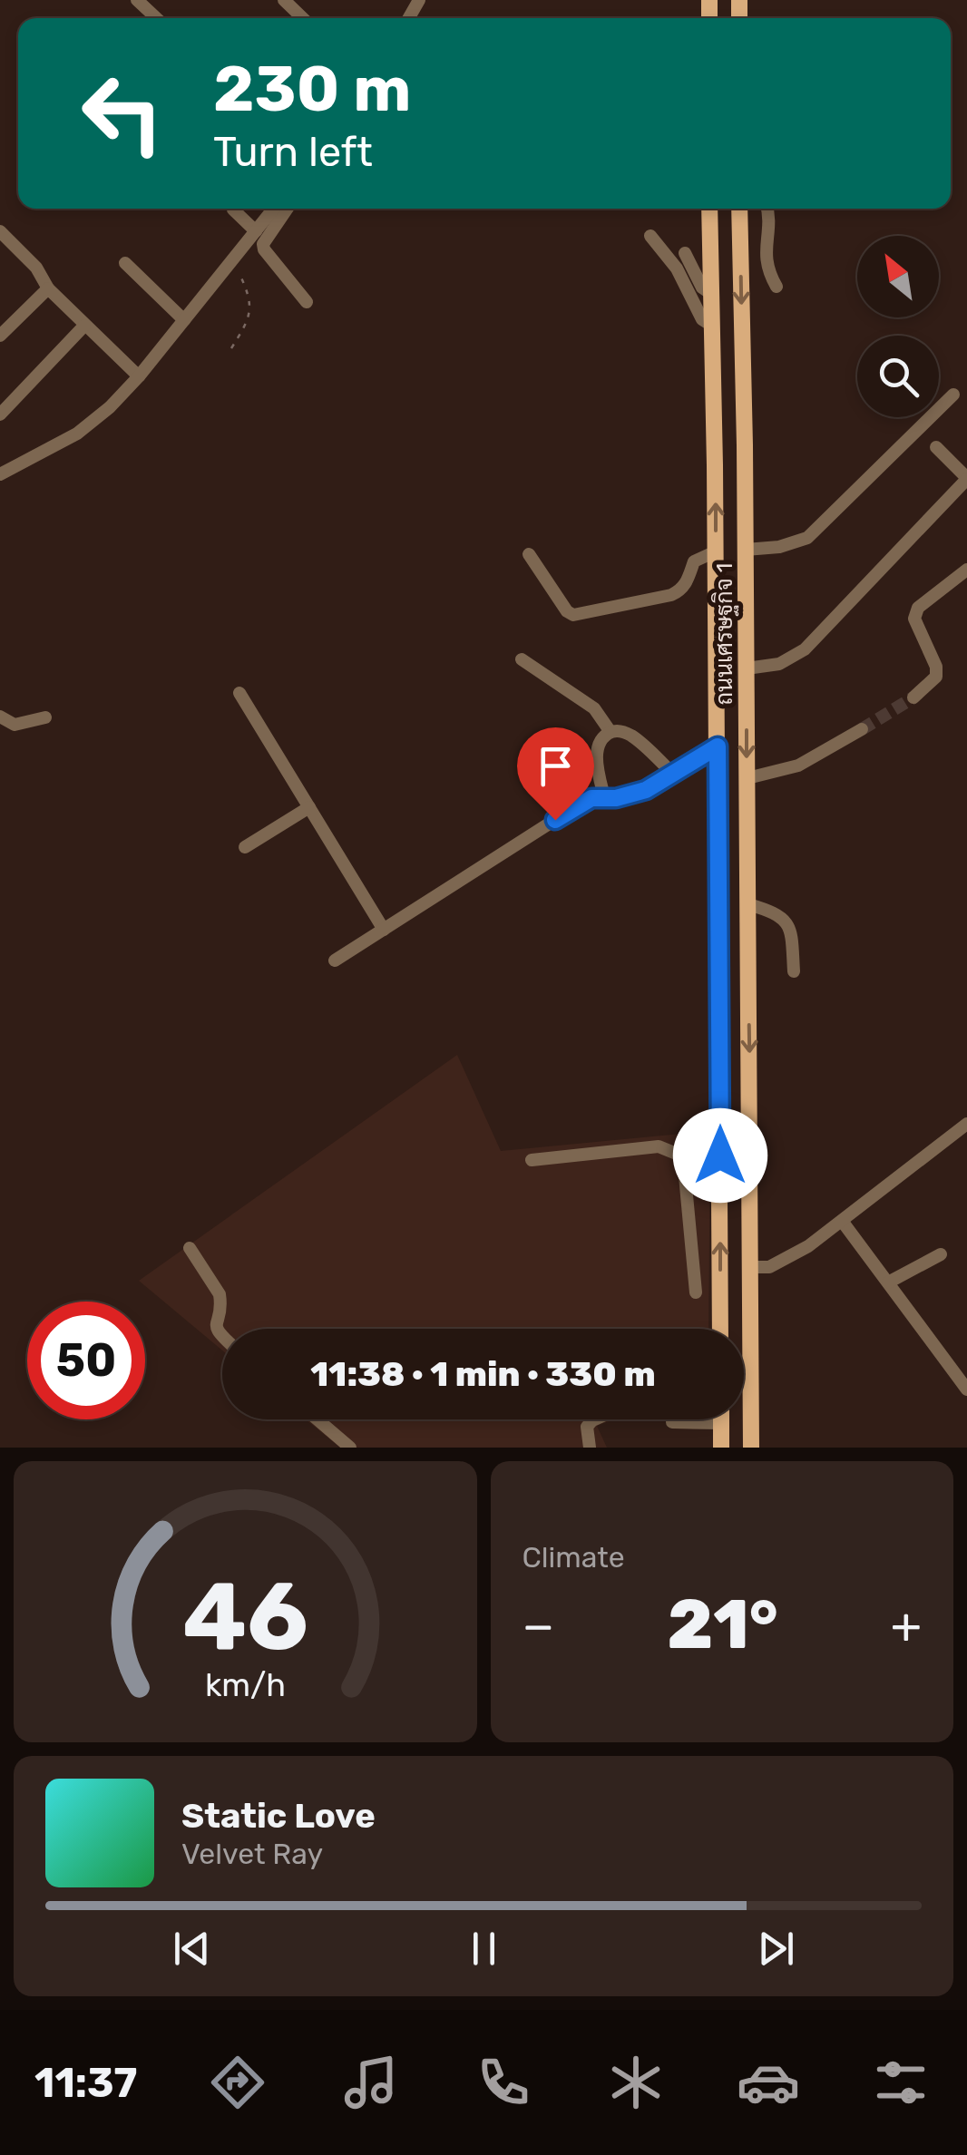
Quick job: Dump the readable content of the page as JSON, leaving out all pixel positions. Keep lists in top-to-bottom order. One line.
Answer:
{"streets":{"main road":["ถนนเศรษฐกิจ 1"]},"north":"top left","page":{"turn":["230 m","Turn left"],"limit":"50","trip":"11:38 · 1 min · 330 m","tile":"Climate","heat":["−","21°","+"],"song":["Static Love","Velvet Ray"],"tabs":"11:37","gauge":["46","km/h"]}}
